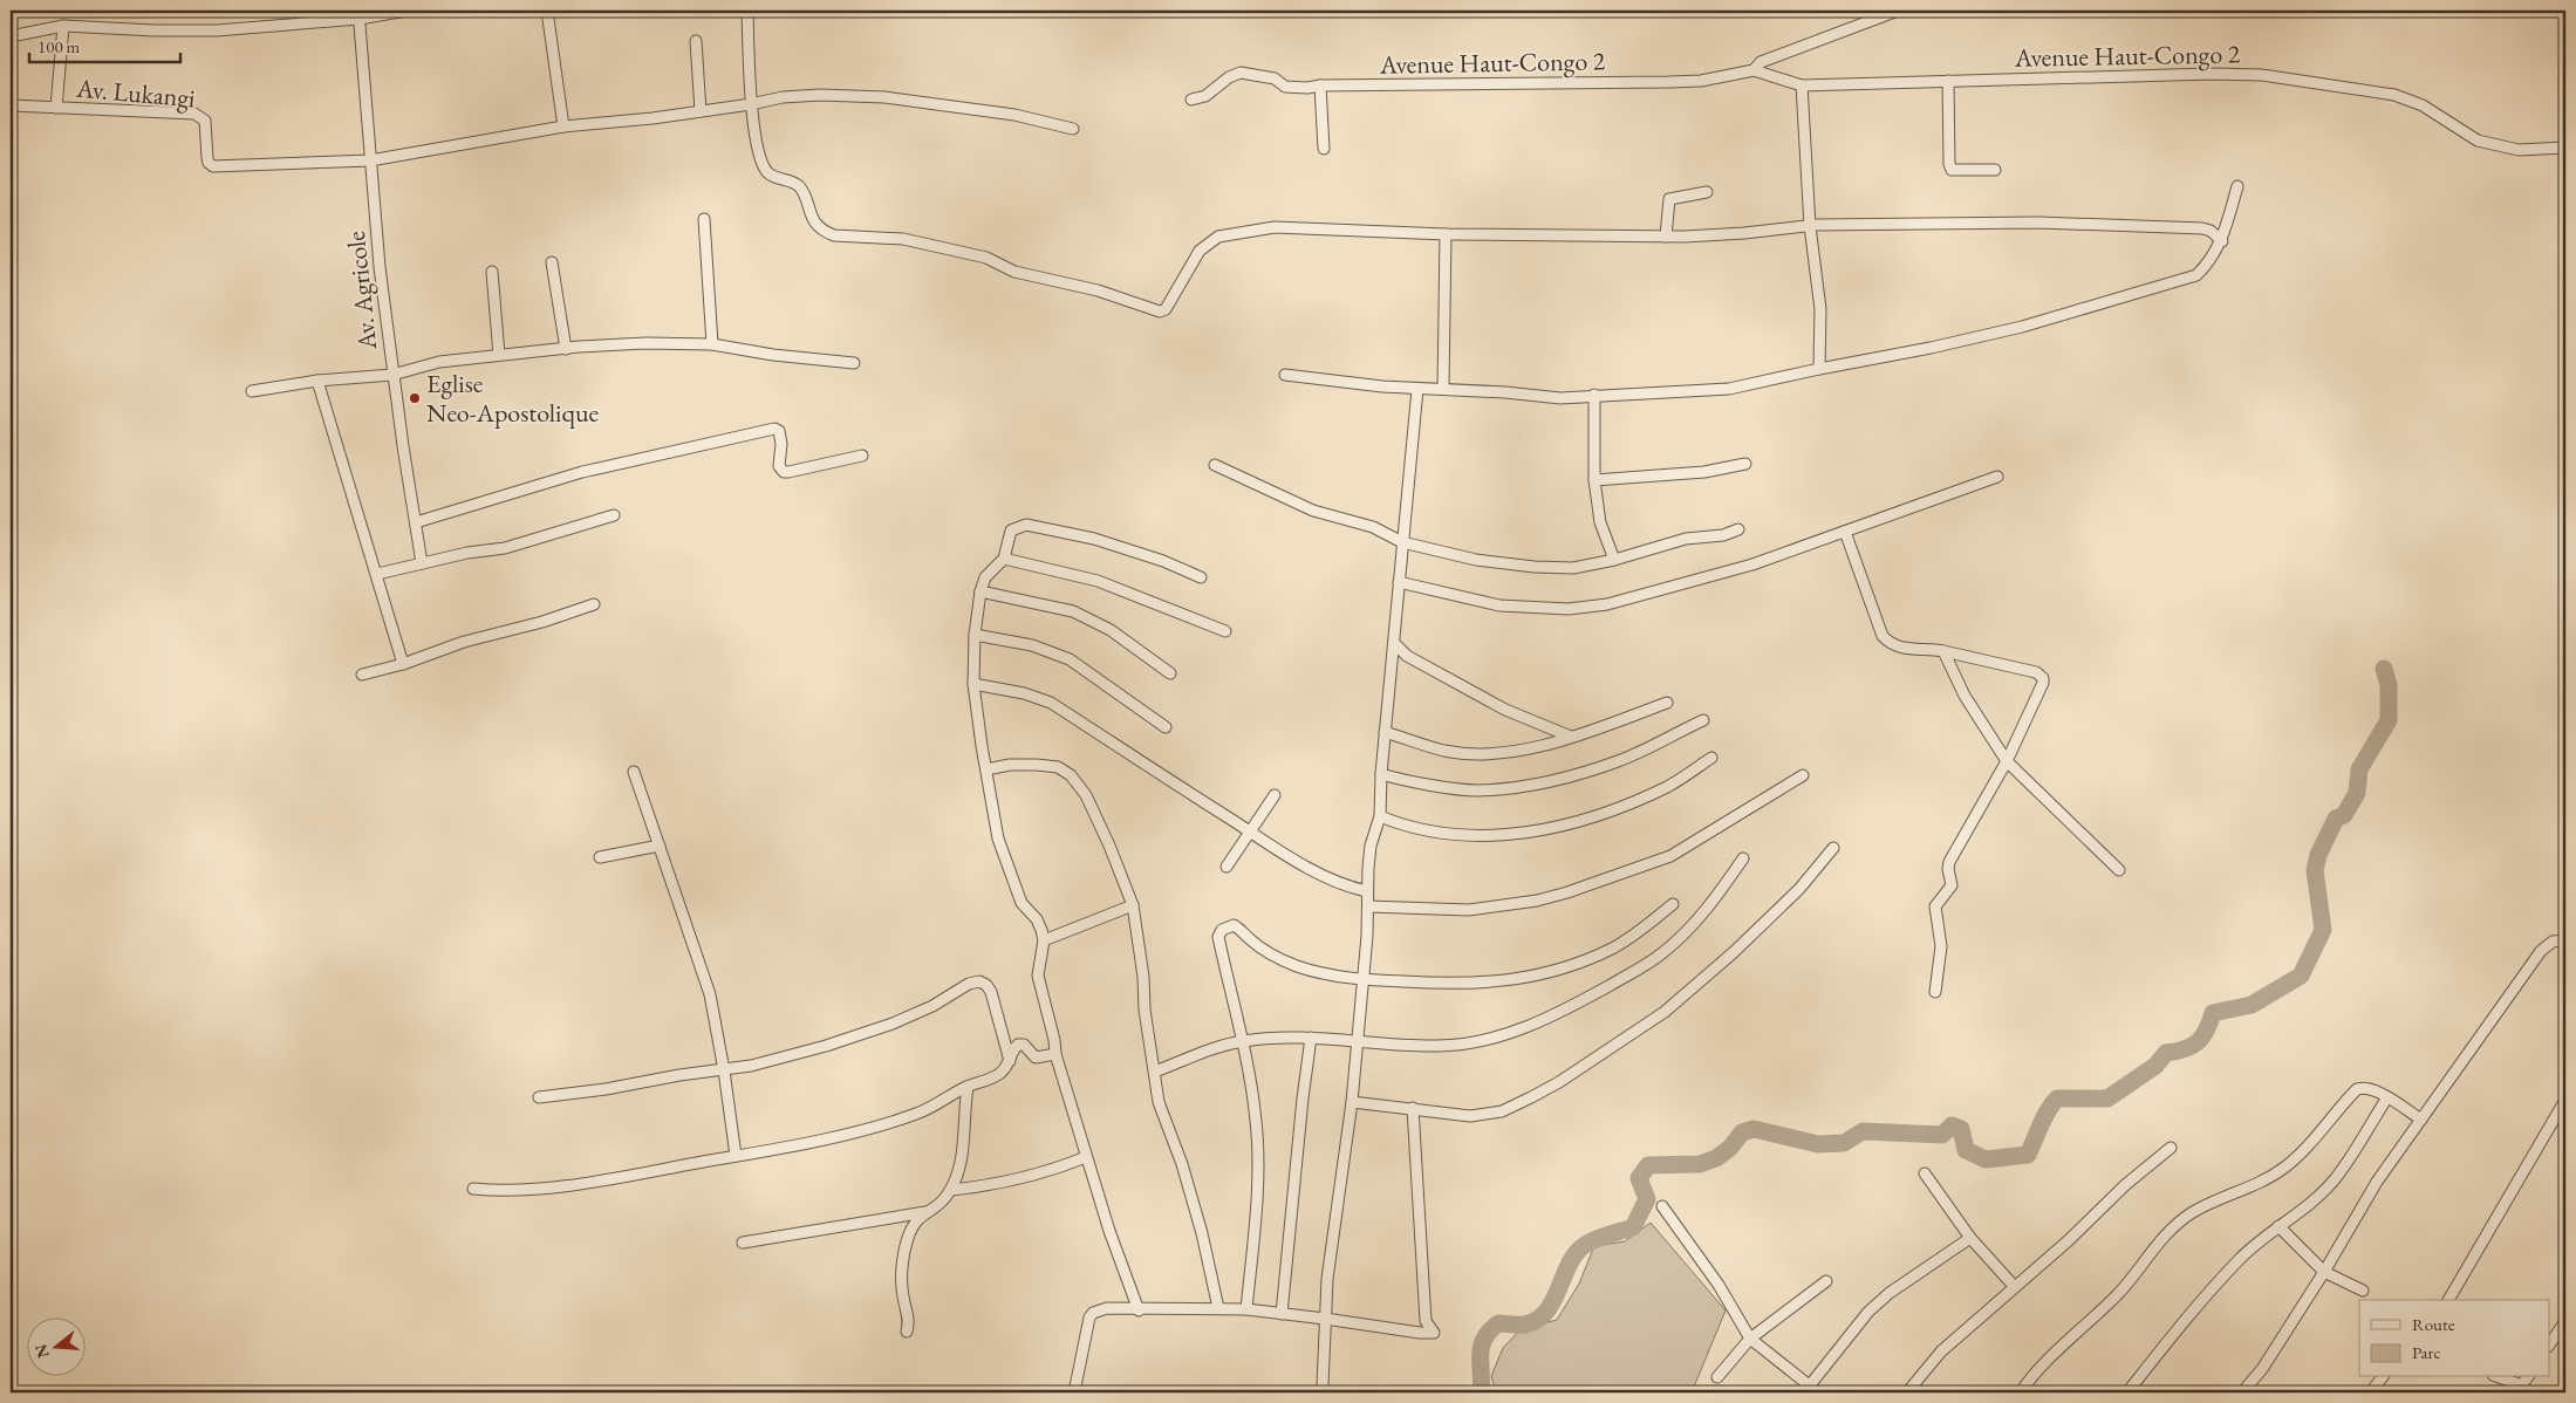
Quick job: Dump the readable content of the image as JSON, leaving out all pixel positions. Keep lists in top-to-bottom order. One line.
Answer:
{"streets":{"street":["Avenue Haut-Congo 2","Av. Lukangi","Av. Agricole"]},"crossings":[["Av. Lukangi","Av. Agricole"]],"places":["Eglise Neo-Apostolique"],"legend":["Route","Parc"],"scale_bar":"100 m","north":"left"}
